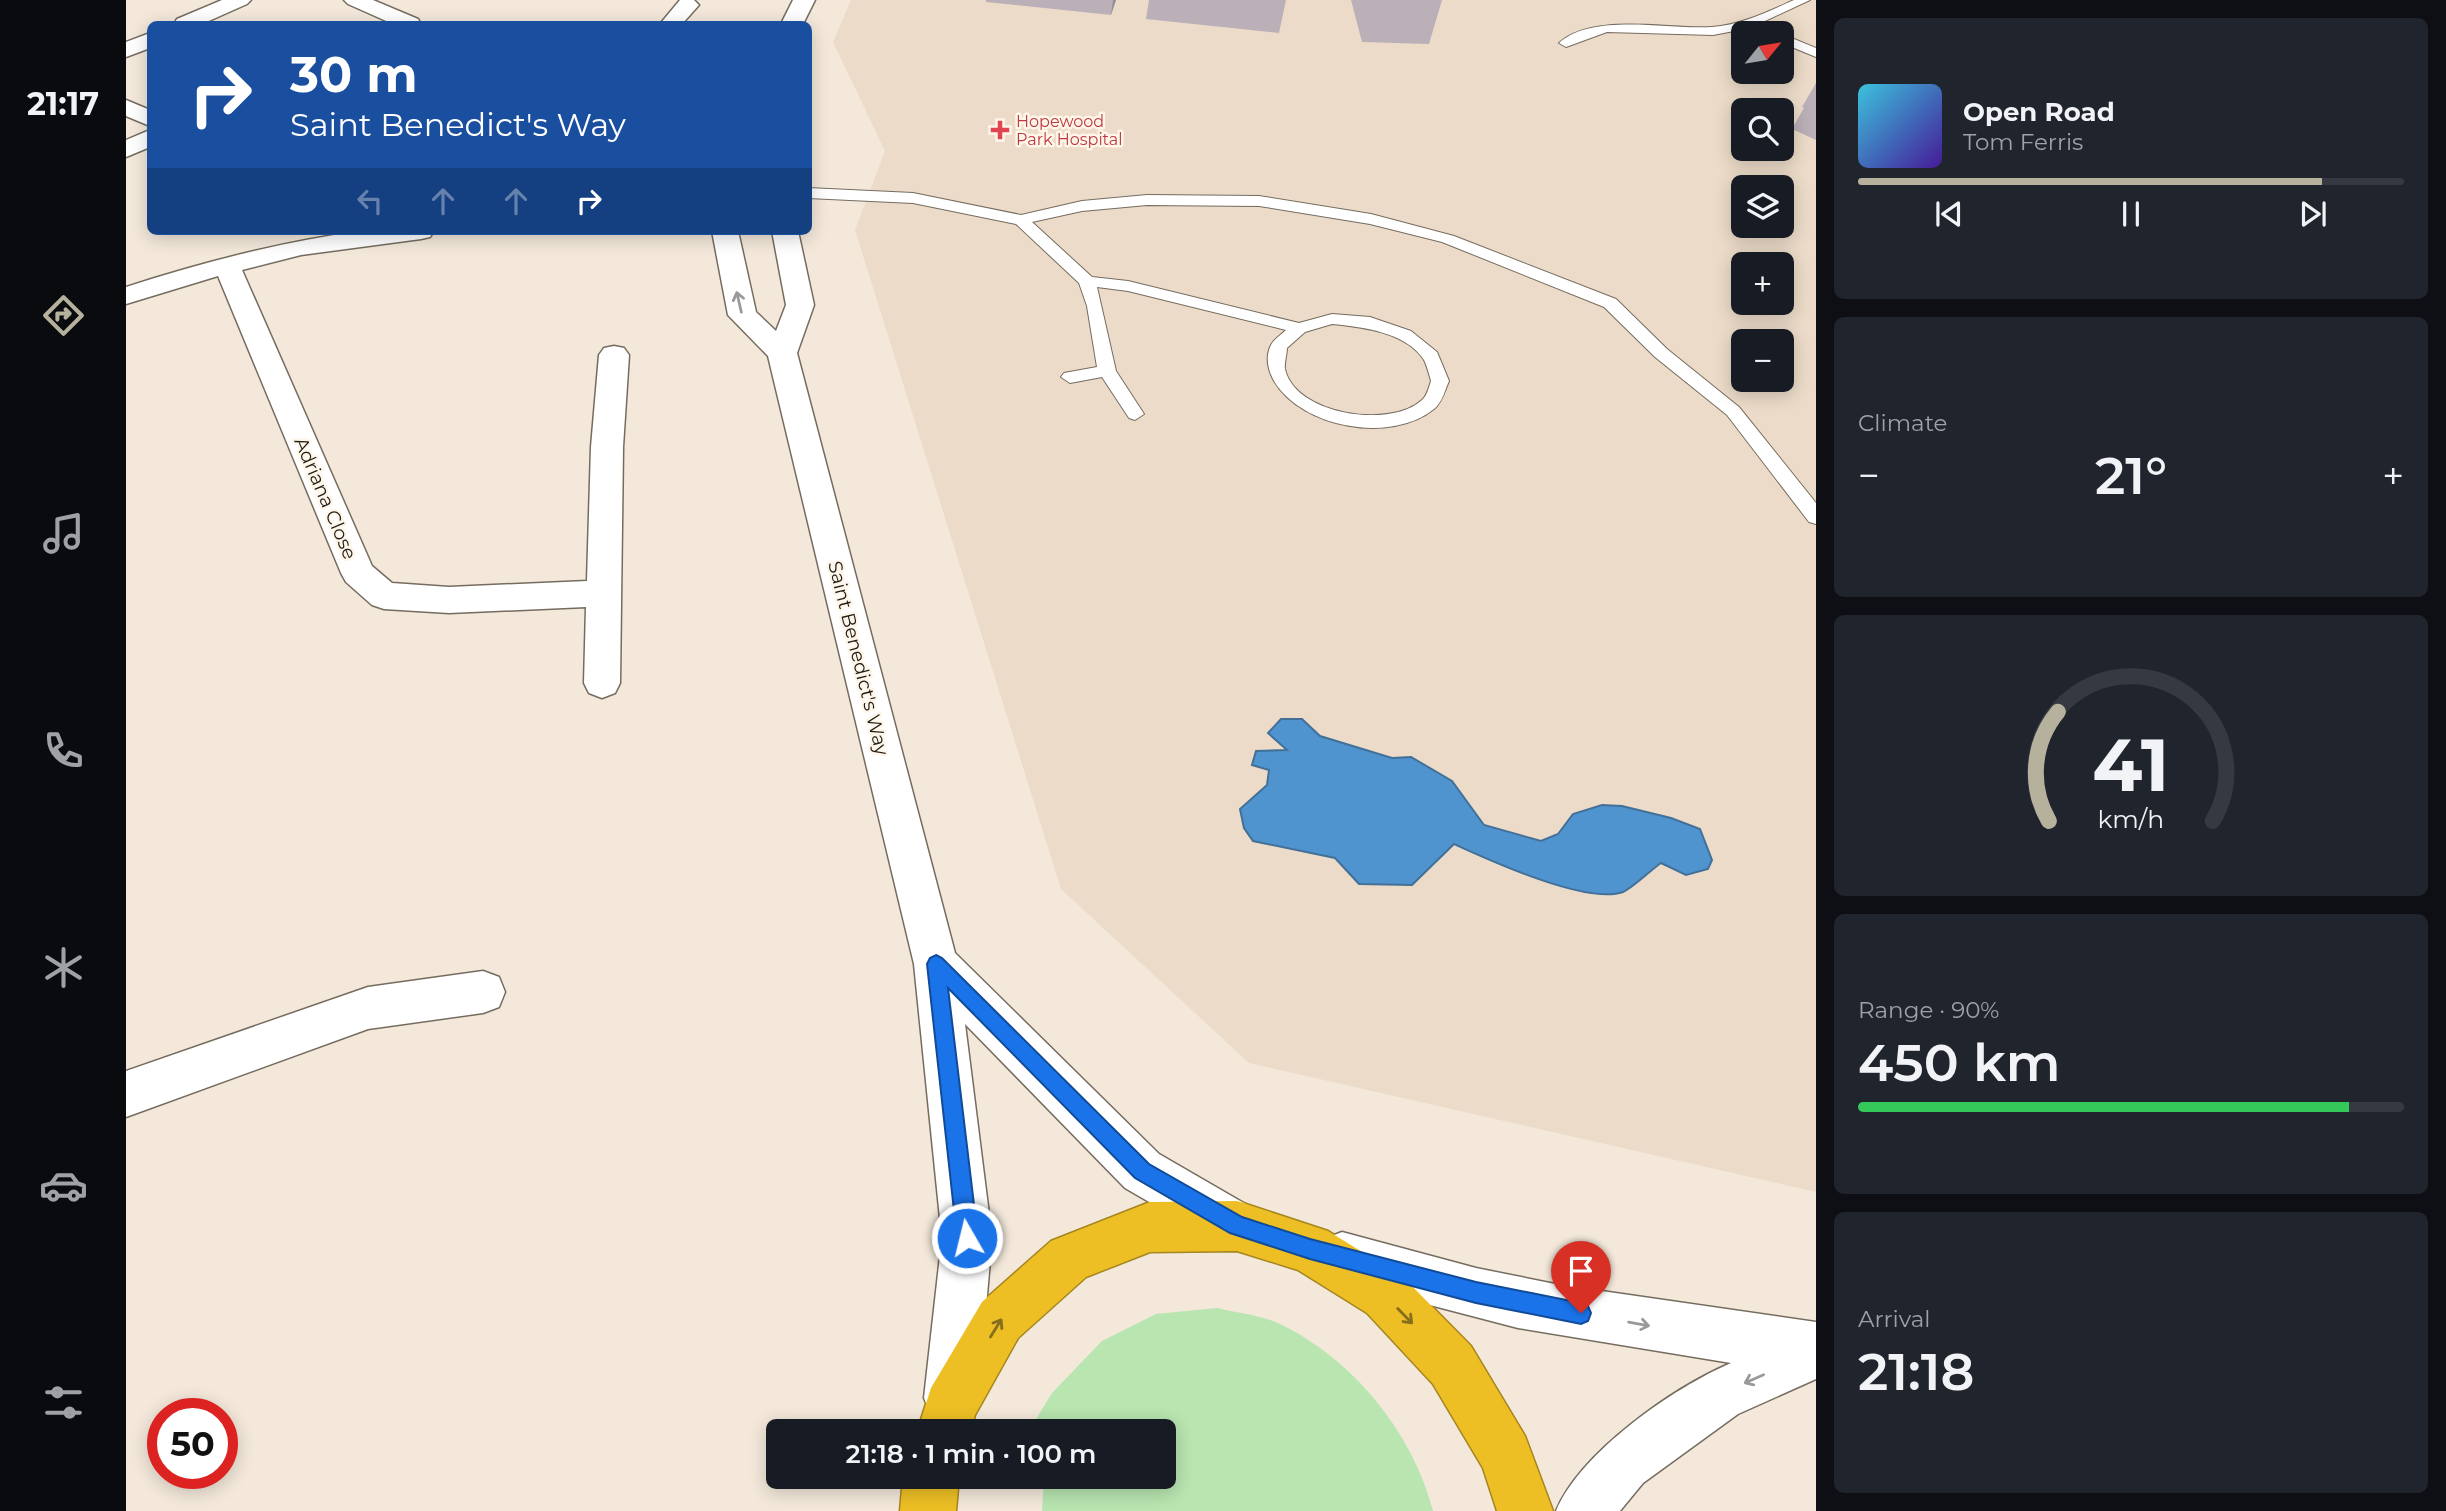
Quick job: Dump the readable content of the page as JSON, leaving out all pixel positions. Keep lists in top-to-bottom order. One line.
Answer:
{"streets":{"main road":["Adriana Close","Saint Benedict's Way"]},"places":{"health":["Hopewood Park Hospital"]},"north":"top right","page":{"tabs":"21:17","map_buttons":["+","−"],"turn":["30 m","Saint Benedict's Way"],"song":["Open Road","Tom Ferris"],"tile":["Climate",["Range · 90%","450 km"],["Arrival","21:18"]],"heat":["−","21°","+"],"limit":"50","trip":"21:18 · 1 min · 100 m","gauge":["41","km/h"]}}
